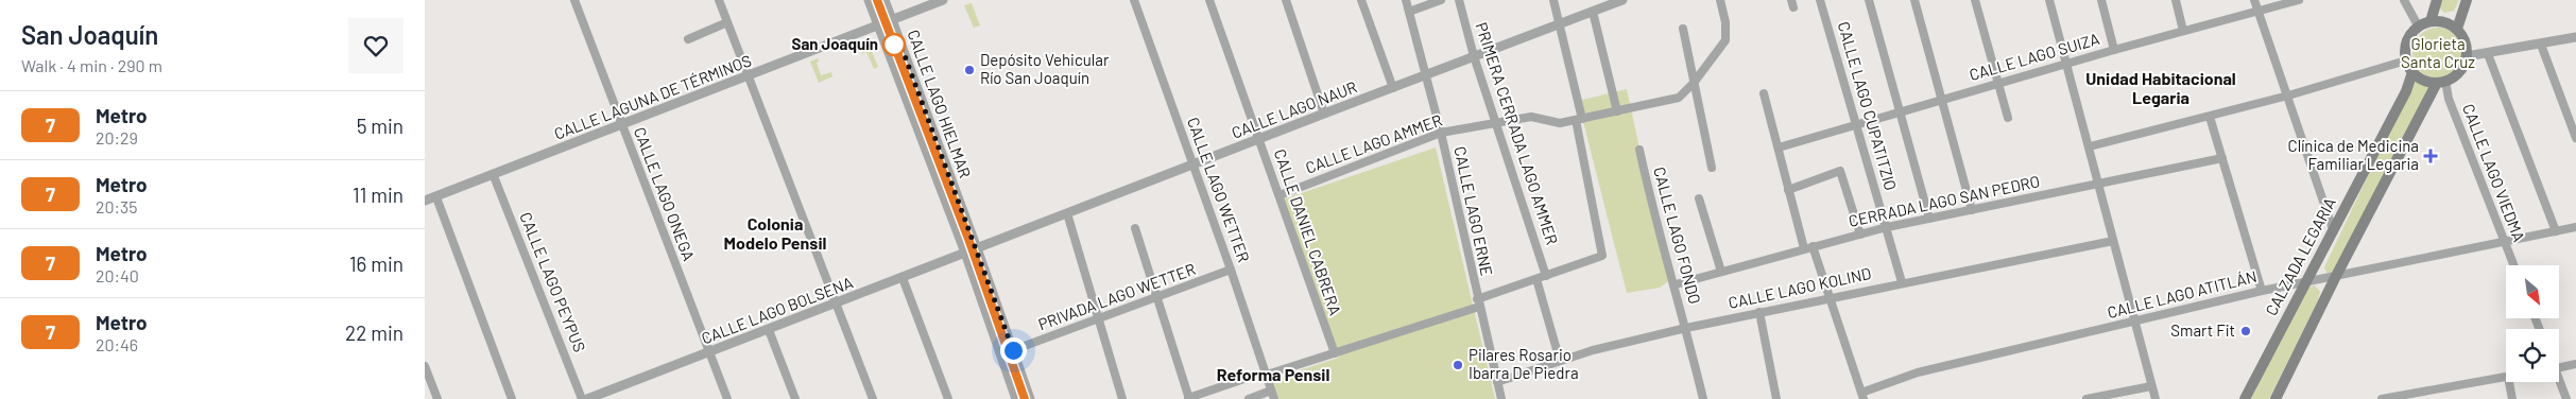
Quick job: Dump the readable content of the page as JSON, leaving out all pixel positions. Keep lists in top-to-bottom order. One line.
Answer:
{"streets":{"main road":["CALZADA LEGARIA"],"street":["CALLE LAGO SUIZA","CALLE LAGUNA DE TÉRMINOS","CALLE LAGO HIELMAR","CALLE LAGO CUPATITZIO","CALLE LAGO NAUR","PRIMERA CERRADA LAGO AMMER","CALLE LAGO AMMER","CALLE LAGO VIEDMA","CALLE LAGO WETTER","CALLE LAGO ONEGA","CERRADA LAGO SAN PEDRO","CALLE LAGO ERNE","CALLE DANIEL CABRERA","CALLE LAGO FONDO","CALLE LAGO PEYPUS","CALLE LAGO KOLIND","CALLE LAGO ATITLÁN","PRIVADA LAGO WETTER","CALLE LAGO BOLSENA"]},"crossings":[["CALLE LAGO SUIZA","CALLE LAGO CUPATITZIO"],["CALLE LAGUNA DE TÉRMINOS","CALLE LAGO HIELMAR"],["CALLE LAGUNA DE TÉRMINOS","CALLE LAGO ONEGA"],["CALLE LAGUNA DE TÉRMINOS","CALLE LAGO PEYPUS"],["CALLE LAGO HIELMAR","CALLE LAGO NAUR"],["CALLE LAGO HIELMAR","PRIVADA LAGO WETTER"],["CALLE LAGO HIELMAR","CALLE LAGO BOLSENA"],["CALLE LAGO CUPATITZIO","CERRADA LAGO SAN PEDRO"],["CALLE LAGO CUPATITZIO","CALLE LAGO KOLIND"],["CALLE LAGO NAUR","PRIMERA CERRADA LAGO AMMER"],["CALLE LAGO NAUR","CALLE LAGO WETTER"],["CALLE LAGO NAUR","CALLE LAGO ERNE"],["CALLE LAGO NAUR","CALLE DANIEL CABRERA"],["CALLE LAGO NAUR","CALLE LAGO BOLSENA"],["PRIMERA CERRADA LAGO AMMER","CALLE LAGO AMMER"],["CALLE LAGO AMMER","CALLE LAGO ERNE"],["CALLE LAGO AMMER","CALLE DANIEL CABRERA"],["CALLE LAGO VIEDMA","CALZADA LEGARIA"],["CALLE LAGO VIEDMA","CALLE LAGO ATITLÁN"],["CALLE LAGO WETTER","PRIVADA LAGO WETTER"],["CALLE LAGO ONEGA","CALLE LAGO BOLSENA"],["CERRADA LAGO SAN PEDRO","CALLE LAGO FONDO"],["CALLE LAGO ERNE","CALLE LAGO KOLIND"],["CALLE LAGO FONDO","CALLE LAGO KOLIND"],["CALZADA LEGARIA","CALLE LAGO ATITLÁN"]],"districts":["Unidad Habitacional Legaria","Colonia Modelo Pensil","Reforma Pensil"],"parks":["Glorieta Santa Cruz"],"places":{"other":["San Joaquín","Depósito Vehicular Río San Joaquín","Smart Fit","Pilares Rosario Ibarra De Piedra"],"health":["Clínica de Medicina Familiar Legaria"]},"lines":["metro line 7"],"north":"bottom right","page":{"heading":["San Joaquín","Walk · 4 min · 290 m"],"list":[{"mark":"7","name":"Metro","note":"20:29","value":"5 min"},{"mark":"7","name":"Metro","note":"20:35","value":"11 min"},{"mark":"7","name":"Metro","note":"20:40","value":"16 min"},{"mark":"7","name":"Metro","note":"20:46","value":"22 min"}]}}
